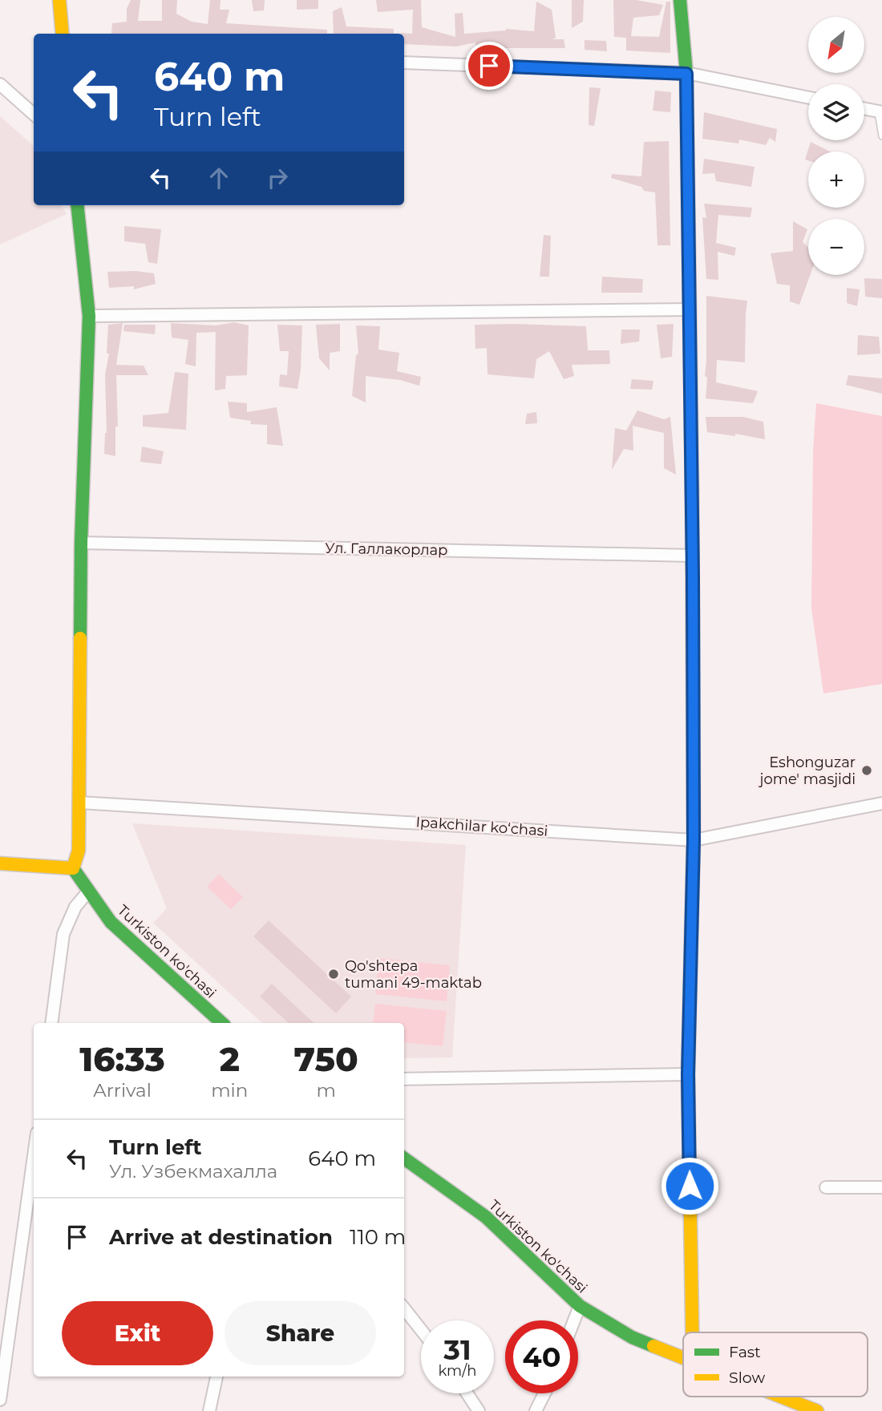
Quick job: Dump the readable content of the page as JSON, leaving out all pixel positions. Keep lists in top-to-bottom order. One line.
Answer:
{"streets":{"street":["Ул. Галлакорлар","Ipakchilar koʻchasi","Turkiston ko'chasi"]},"places":["Eshonguzar jome' masjidi","Qo'shtepa tumani 49-maktab"],"legend":["Fast","Slow"],"north":"bottom left","page":{"map_buttons":["+","−"],"turn":["640 m","Turn left"],"eta":["16:33","Arrival","2","min","750","m"],"list":[{"name":"Turn left","note":"Ул. Узбекмахалла","value":"640 m"},{"name":"Arrive at destination","value":"110 m"}],"buttons":["Exit","Share"],"speed":"31 km/h","limit":"40"}}
